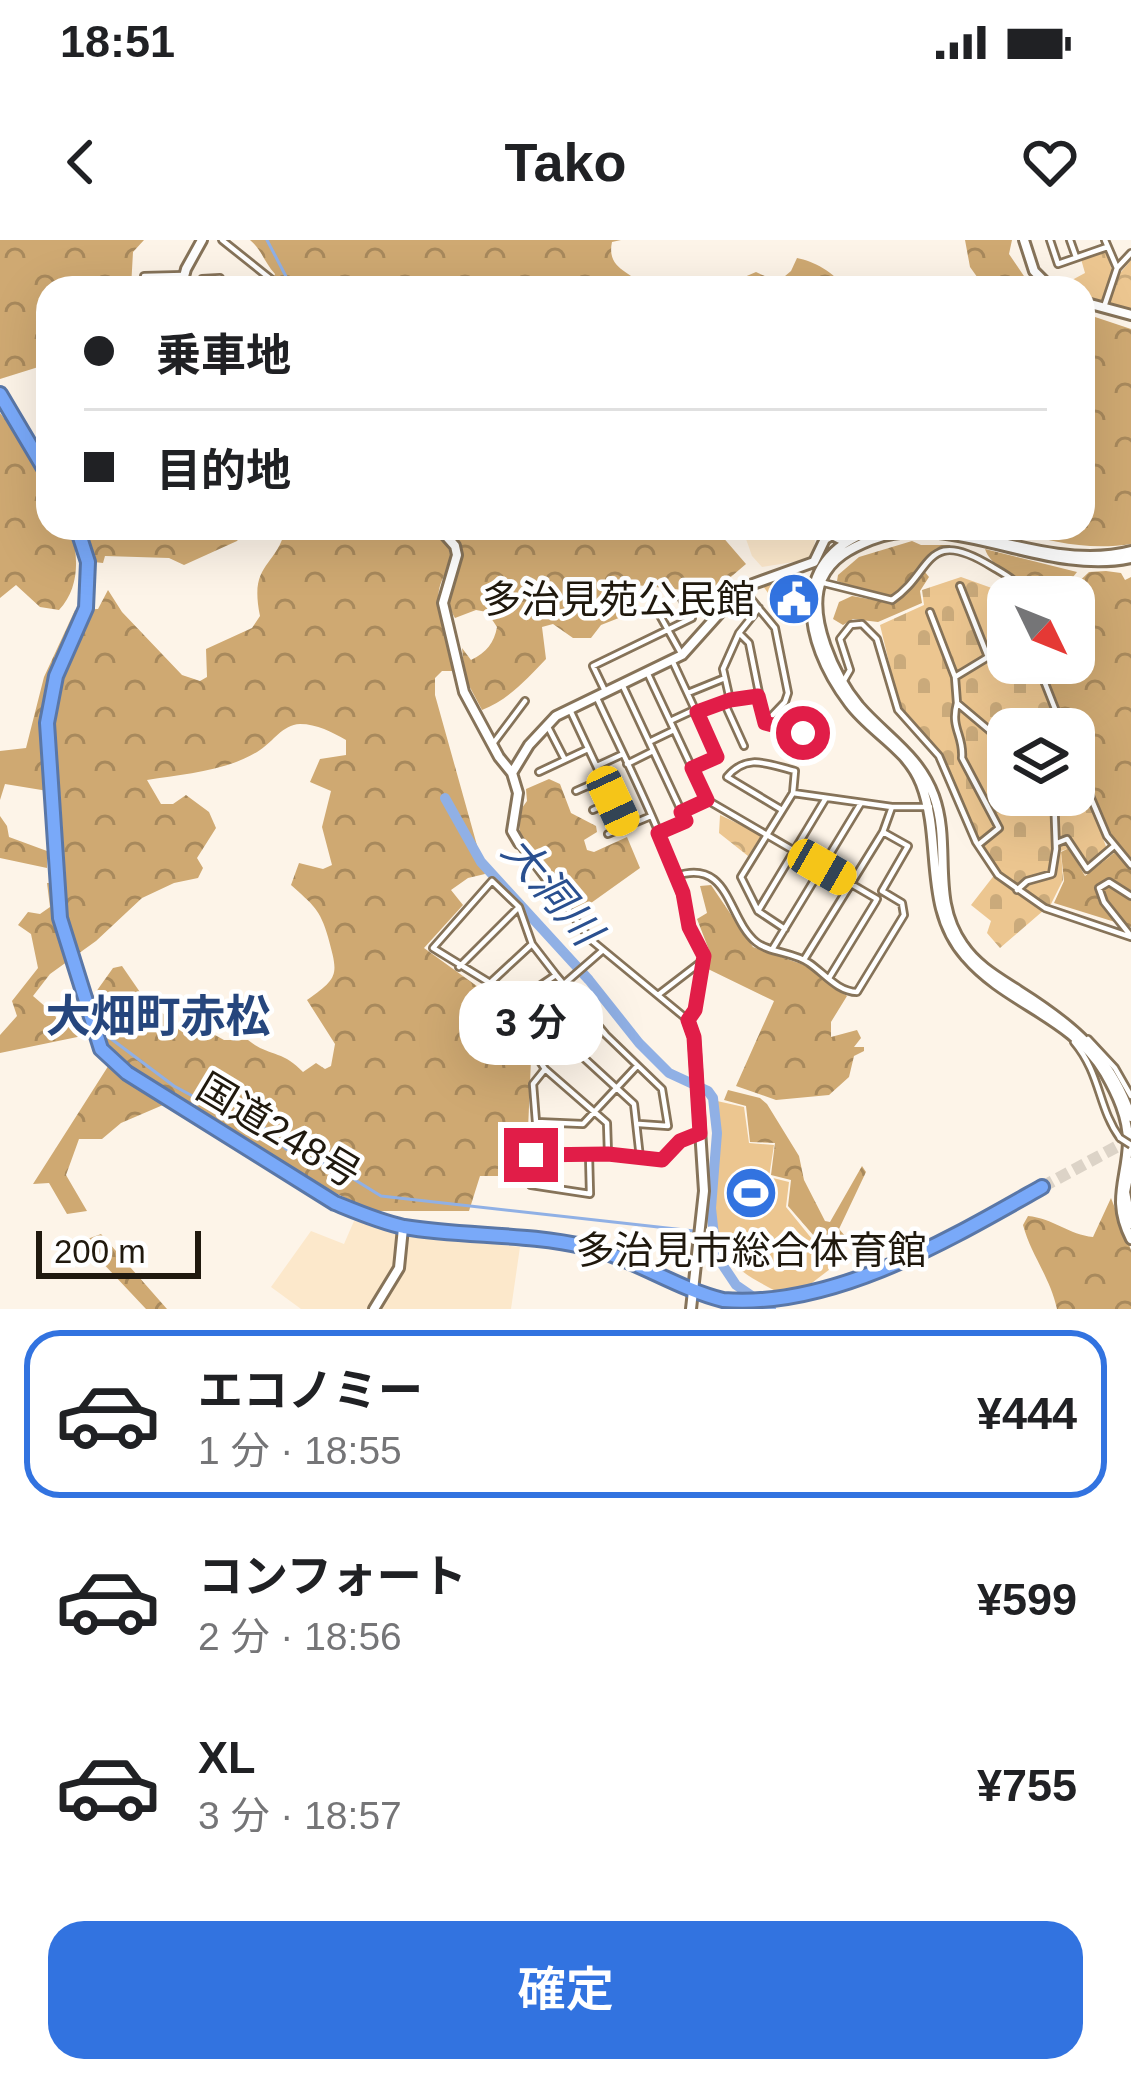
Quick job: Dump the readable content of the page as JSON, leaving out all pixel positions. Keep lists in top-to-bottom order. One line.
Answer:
{"streets":{"highway":["国道248号"]},"districts":["大畑町赤松"],"water":["大洞川"],"places":{"public building":["多治見苑公民館"],"sports":["多治見市総合体育館"]},"scale_bar":"200 m","north":"bottom right","page":{"status":"18:51","header":"Tako","banner":["乗車地","目的地"],"bubble":"3 分","scale":"200 m","list":[{"name":"エコノミー","note":"1 分 · 18:55","value":"¥444"},{"name":"コンフォート","note":"2 分 · 18:56","value":"¥599"},{"name":"XL","note":"3 分 · 18:57","value":"¥755"}],"buttons":"確定"}}
